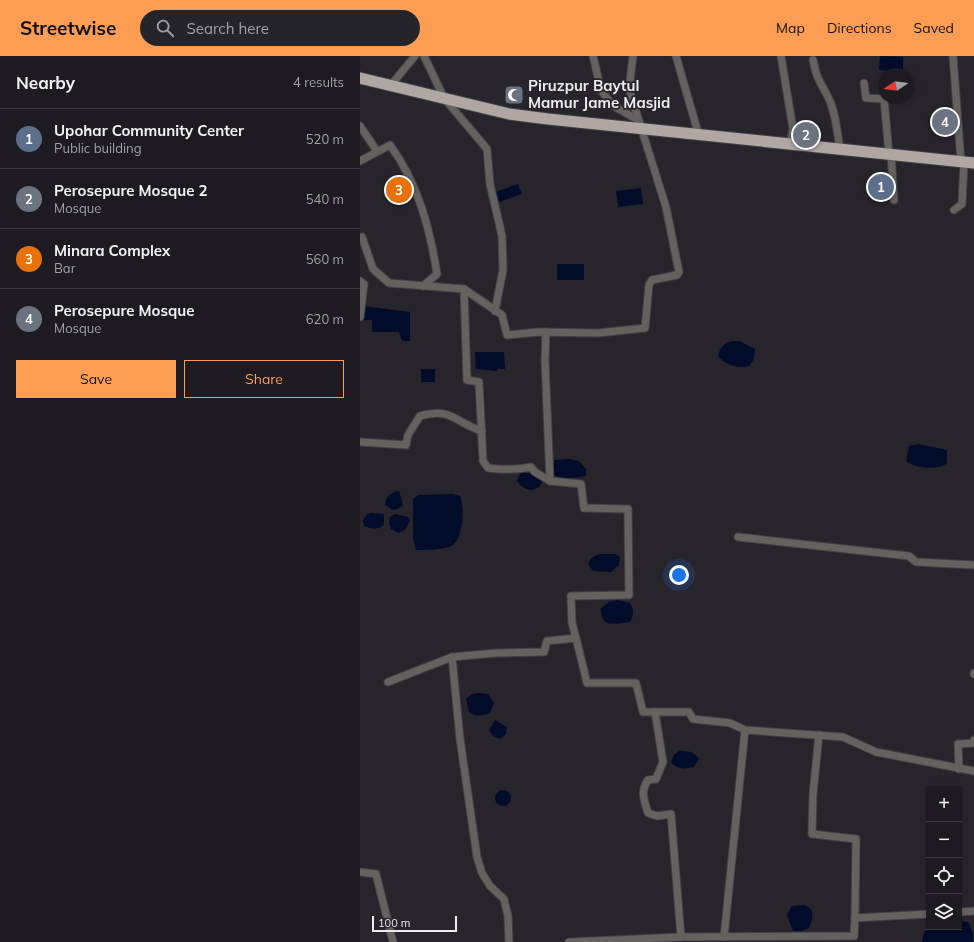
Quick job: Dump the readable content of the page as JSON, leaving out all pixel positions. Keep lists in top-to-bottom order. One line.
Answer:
{"places":{"mosque":["Piruzpur Baytul Mamur Jame Masjid"]},"scale_bar":"100 m","north":"left","page":{"header":"Streetwise","search":"Search here","nav":["Map","Directions","Saved"],"heading":["Nearby","4 results"],"pins":["4","2","1","3"],"list":[{"mark":"1","name":"Upohar Community Center","note":"Public building","value":"520 m"},{"mark":"2","name":"Perosepure Mosque 2","note":"Mosque","value":"540 m"},{"mark":"3","name":"Minara Complex","note":"Bar","value":"560 m"},{"mark":"4","name":"Perosepure Mosque","note":"Mosque","value":"620 m"}],"buttons":["Save","Share"],"map_buttons":["+","−"],"scale":"100 m"}}
